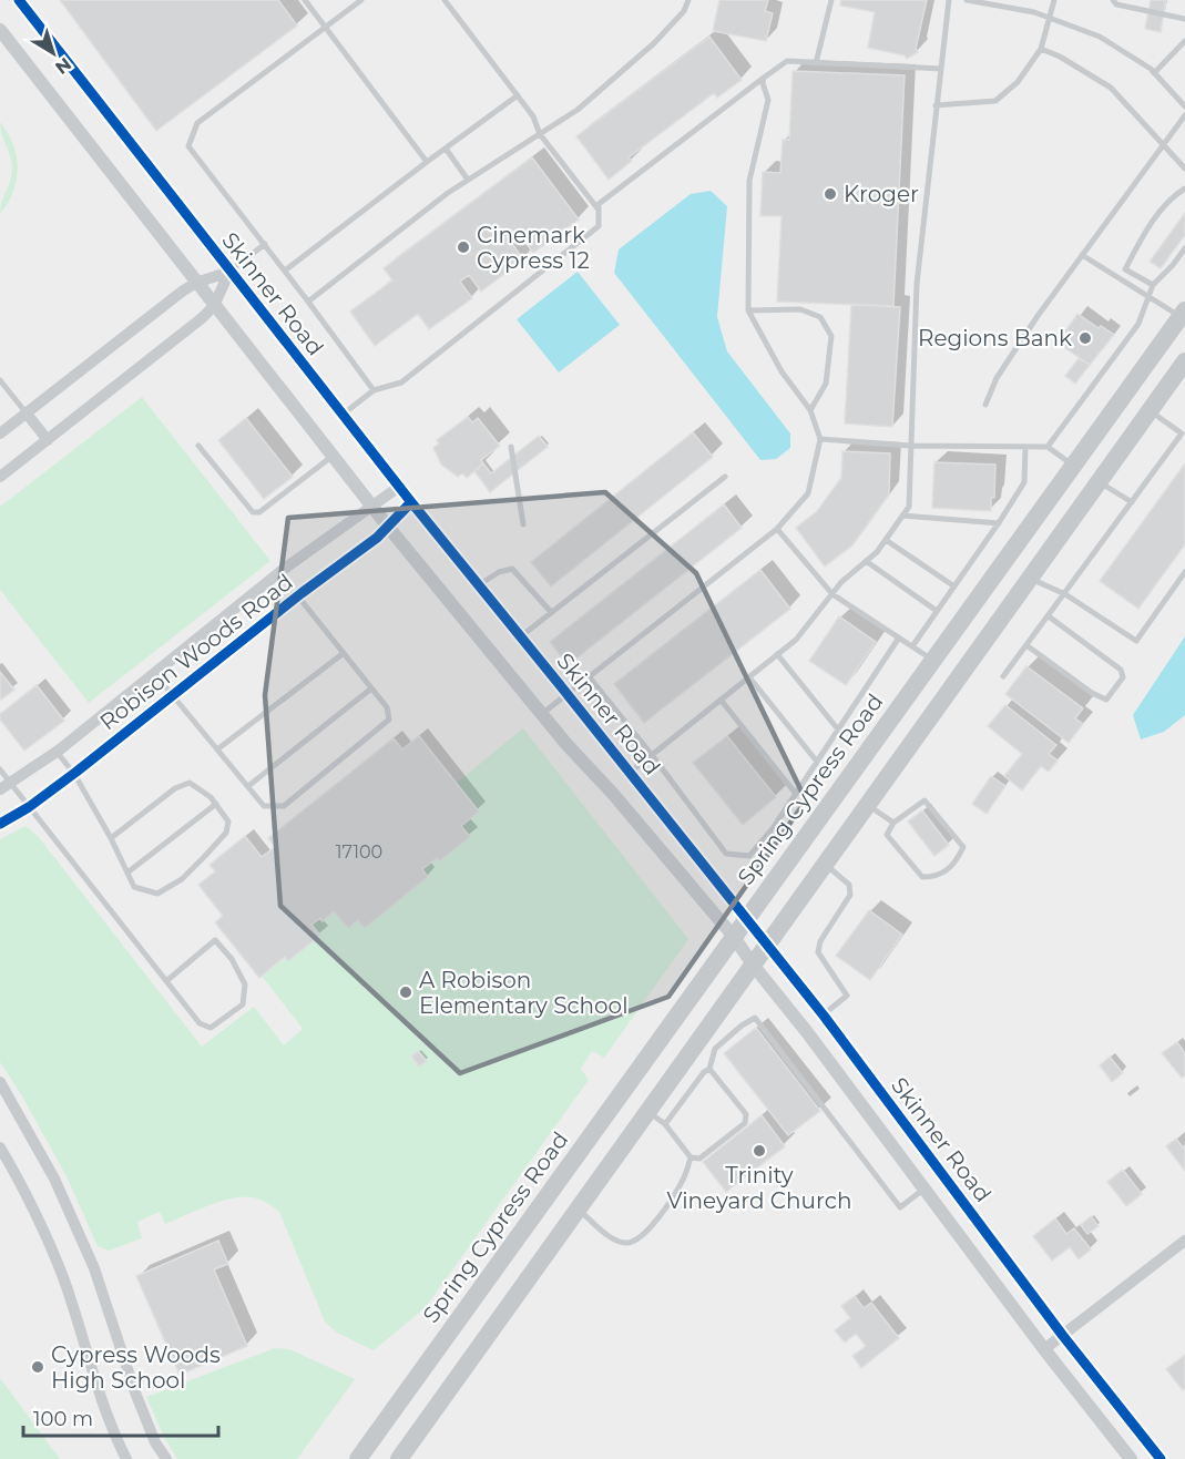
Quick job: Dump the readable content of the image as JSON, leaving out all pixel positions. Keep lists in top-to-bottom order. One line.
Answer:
{"streets":{"main road":["Spring Cypress Road"],"street":["Skinner Road","Robison Woods Road"]},"crossings":[["Skinner Road","Robison Woods Road"],["Skinner Road","Spring Cypress Road"]],"places":["Kroger","Cinemark Cypress 12","Regions Bank","A Robison Elementary School","Trinity Vineyard Church","Cypress Woods High School"],"house_numbers":["17100"],"scale_bar":"100 m","north":"bottom right"}
